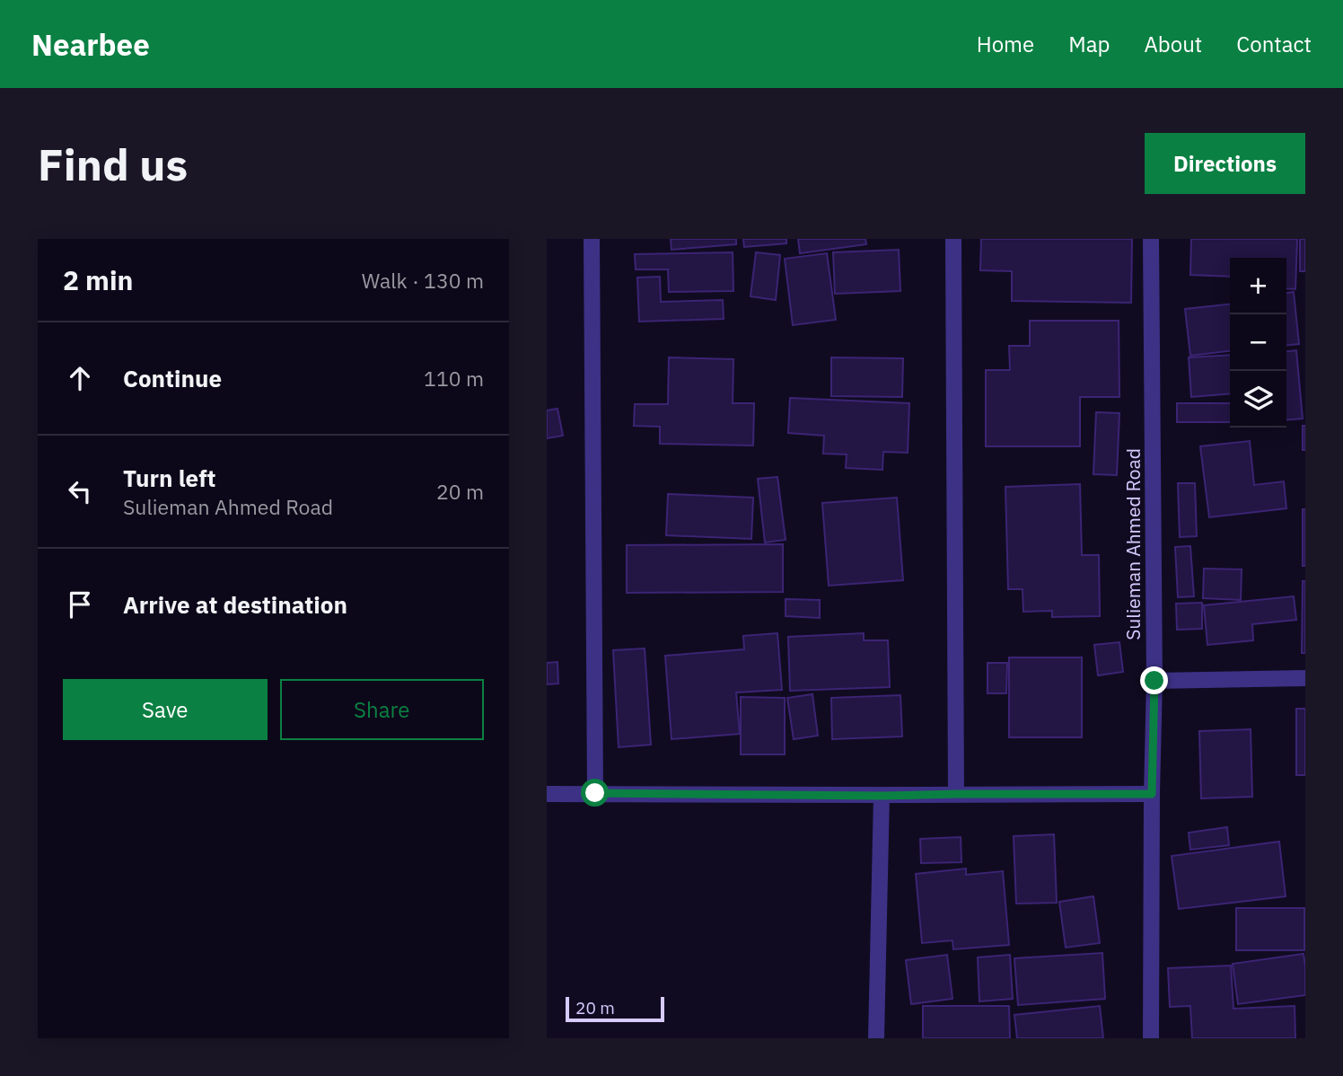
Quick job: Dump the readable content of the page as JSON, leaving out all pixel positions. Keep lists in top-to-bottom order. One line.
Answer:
{"streets":{"street":["Sulieman Ahmed Road"]},"scale_bar":"20 m","page":{"header":"Nearbee","nav":["Home","Map","About","Contact"],"buttons":["Directions",["Save","Share"]],"title":"Find us","heading":["2 min","Walk · 130 m"],"map_buttons":["+","−"],"list":[["Continue","110 m"],["Turn left","Sulieman Ahmed Road","20 m"],"Arrive at destination"],"scale":"20 m"}}
